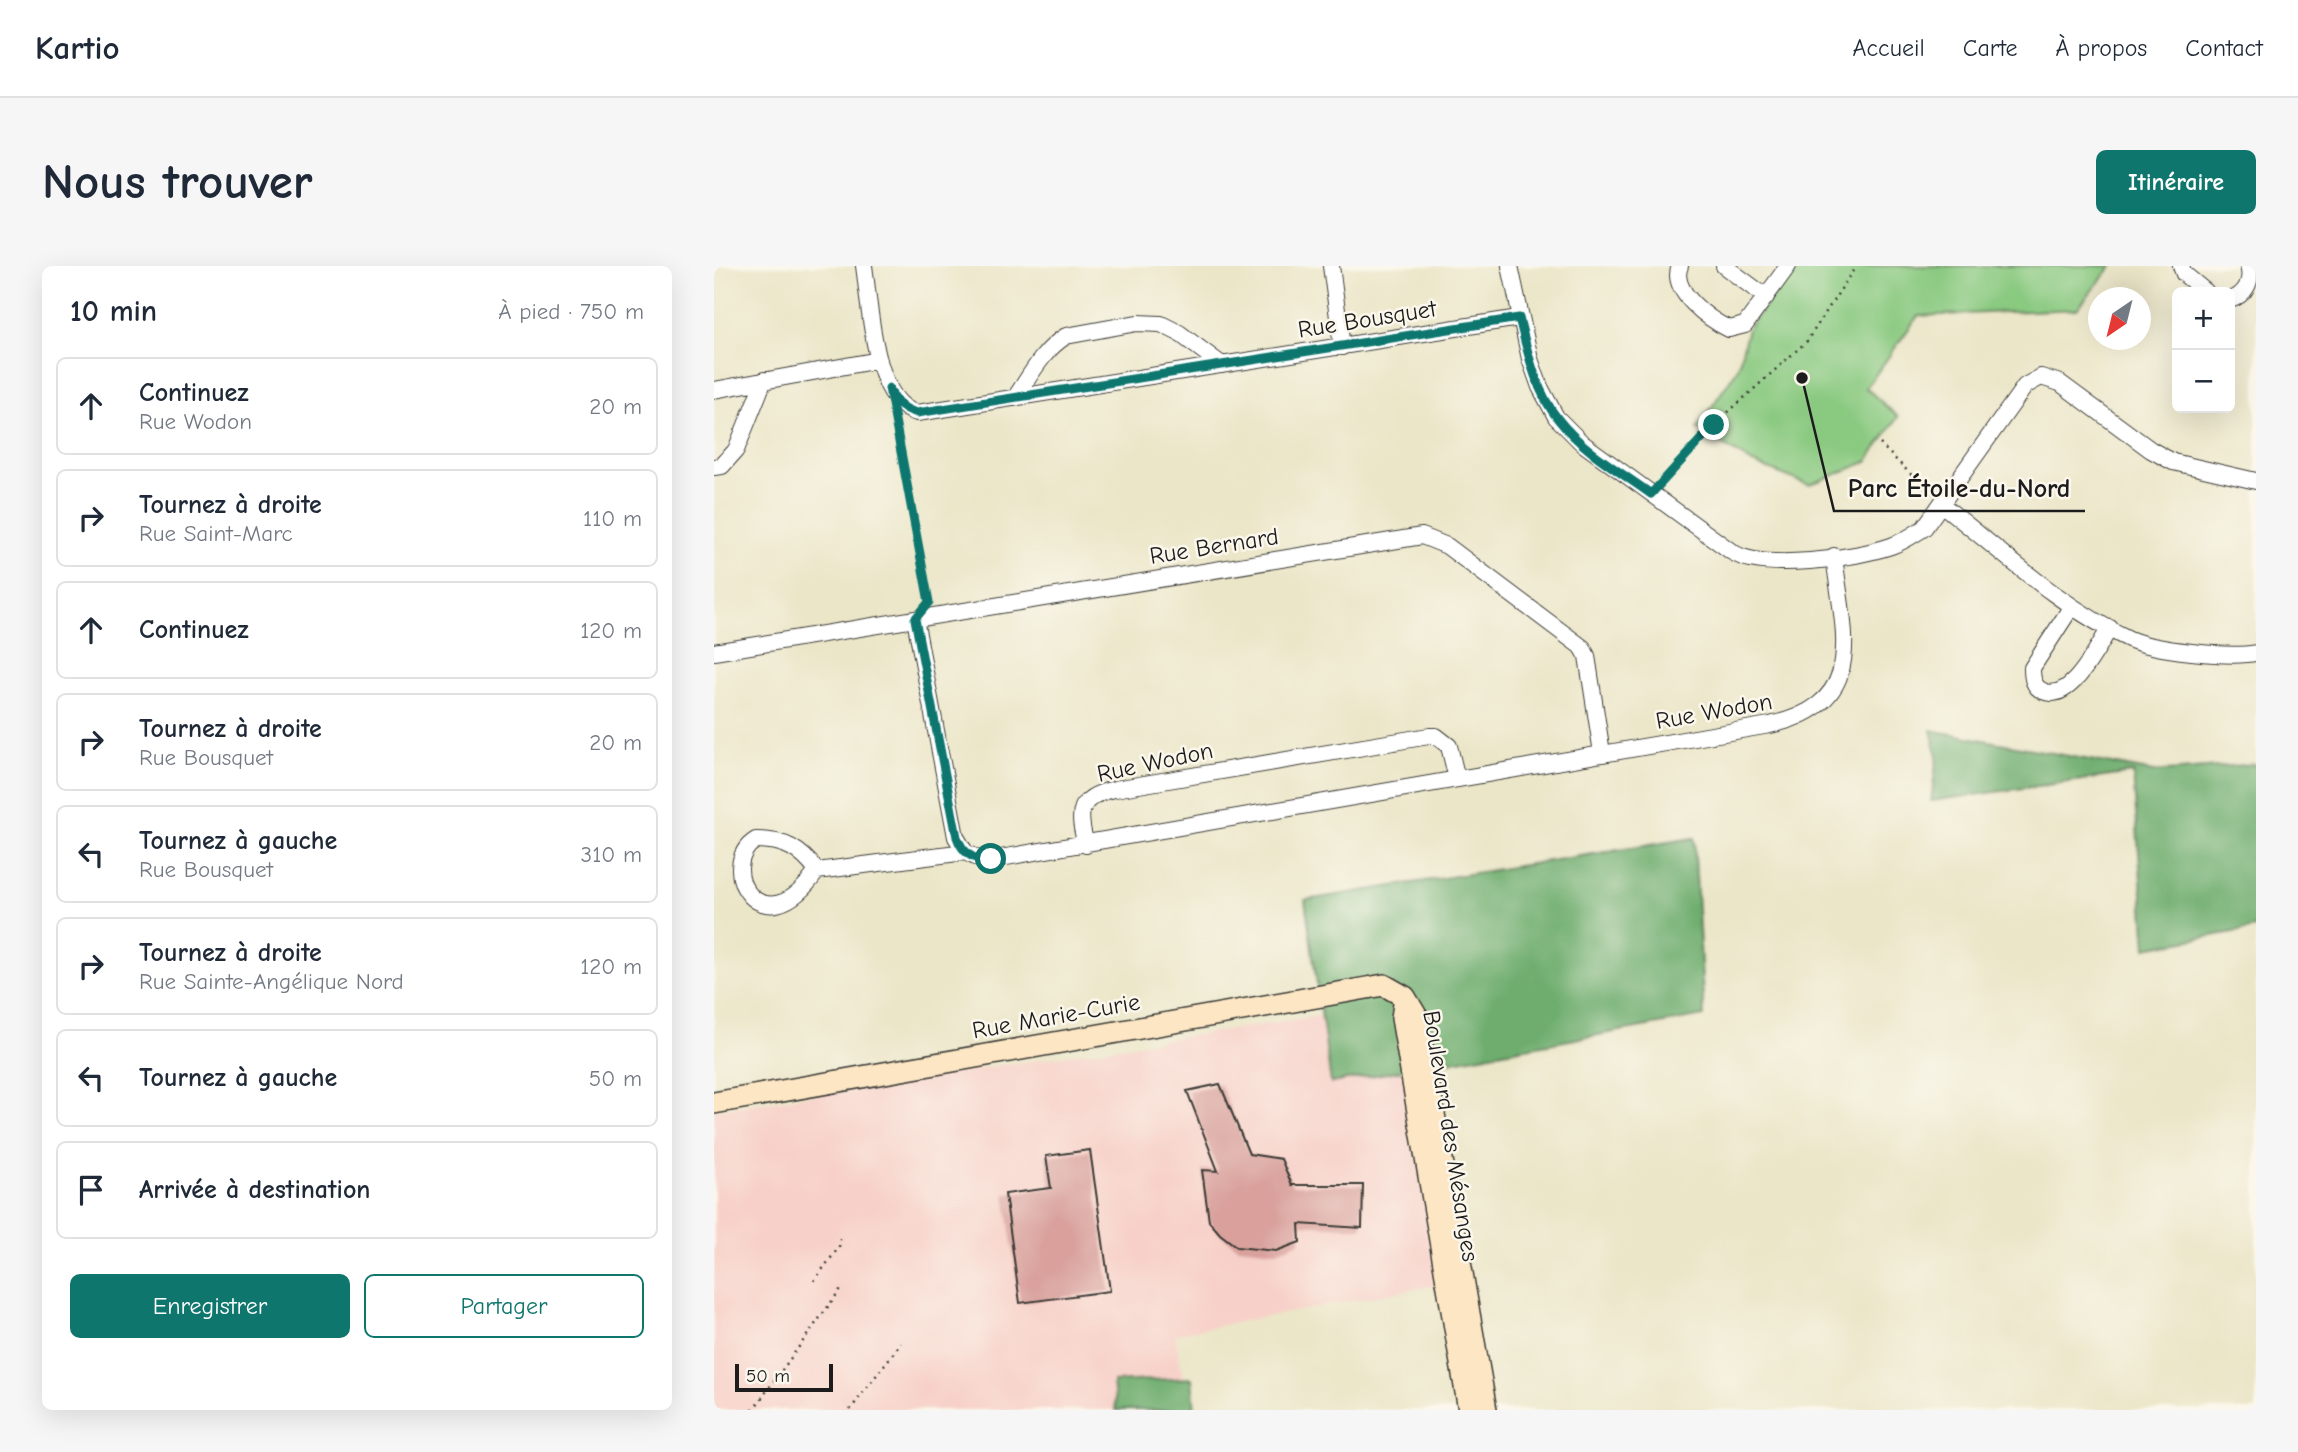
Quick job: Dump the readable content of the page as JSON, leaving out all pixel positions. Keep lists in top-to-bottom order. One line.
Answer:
{"streets":{"street":["Rue Bousquet","Rue Bernard","Rue Wodon","Rue Marie-Curie","Boulevard des Mésanges"]},"crossings":[["Rue Bernard","Rue Wodon"],["Rue Marie-Curie","Boulevard des Mésanges"]],"places":["Parc Étoile-du-Nord"],"scale_bar":"50 m","north":"bottom left","page":{"header":"Kartio","nav":["Accueil","Carte","À propos","Contact"],"buttons":["Itinéraire",["Enregistrer","Partager"]],"title":"Nous trouver","heading":["10 min","À pied · 750 m"],"map_buttons":["+","−"],"list":[["Continuez","Rue Wodon","20 m"],["Tournez à droite","Rue Saint-Marc","110 m"],["Continuez","120 m"],["Tournez à droite","Rue Bousquet","20 m"],["Tournez à gauche","Rue Bousquet","310 m"],["Tournez à droite","Rue Sainte-Angélique Nord","120 m"],["Tournez à gauche","50 m"],"Arrivée à destination"],"scale":"50 m"}}
